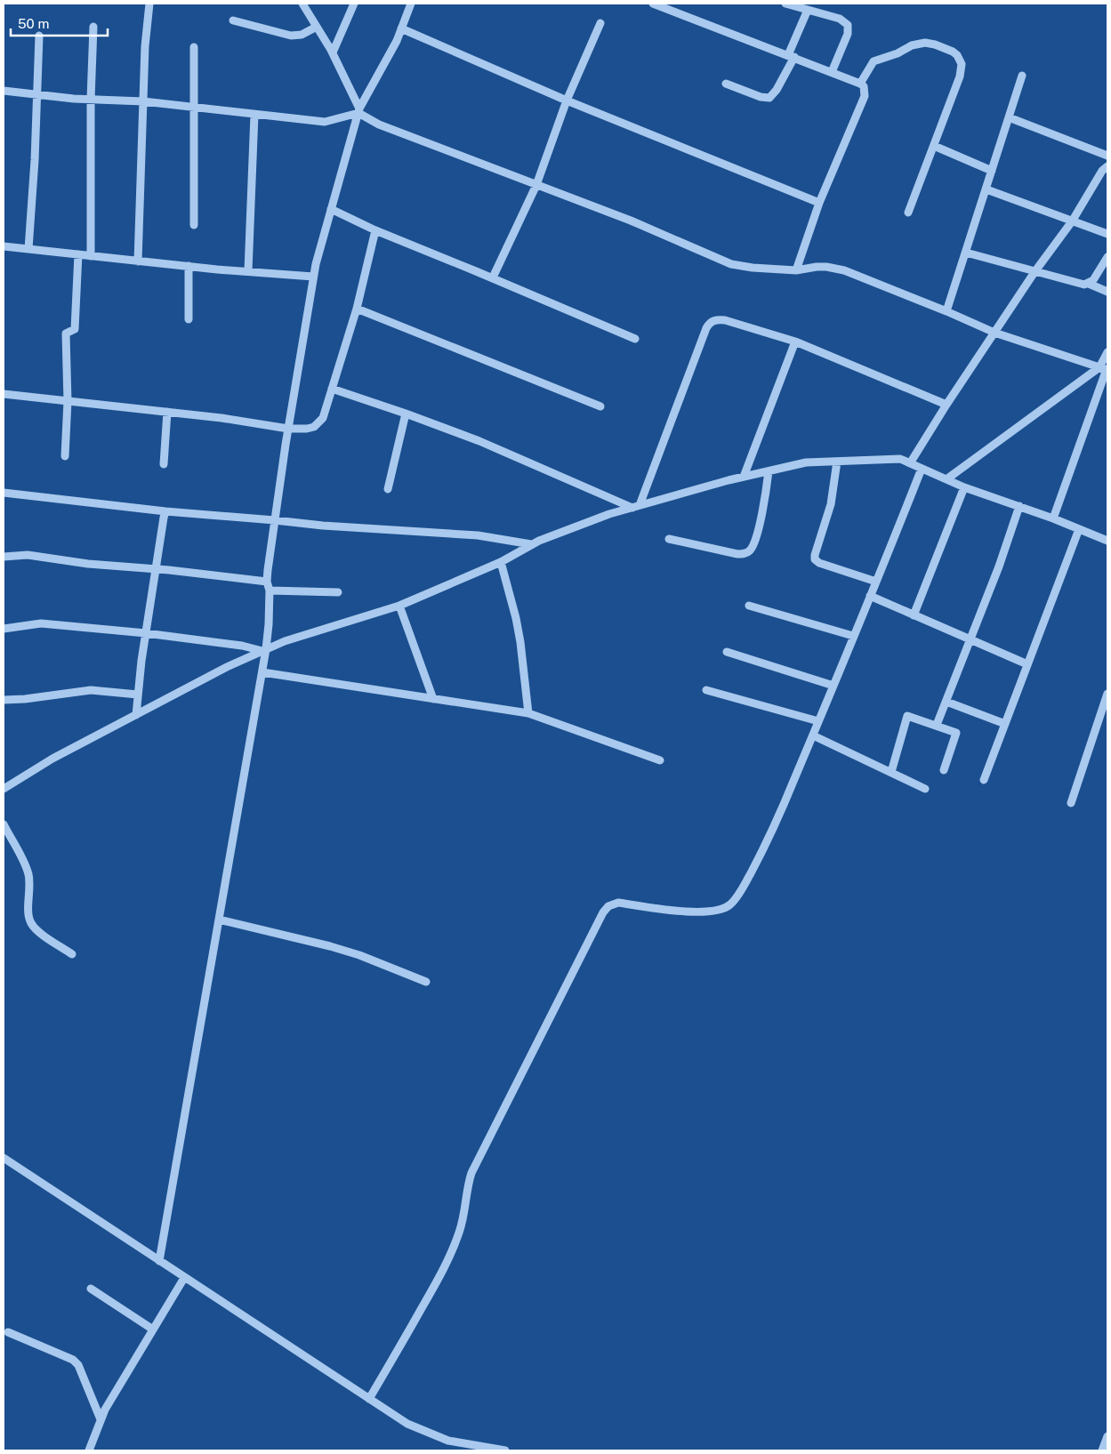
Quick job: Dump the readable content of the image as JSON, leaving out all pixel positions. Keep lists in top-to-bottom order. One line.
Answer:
{"scale_bar":"50 m"}
